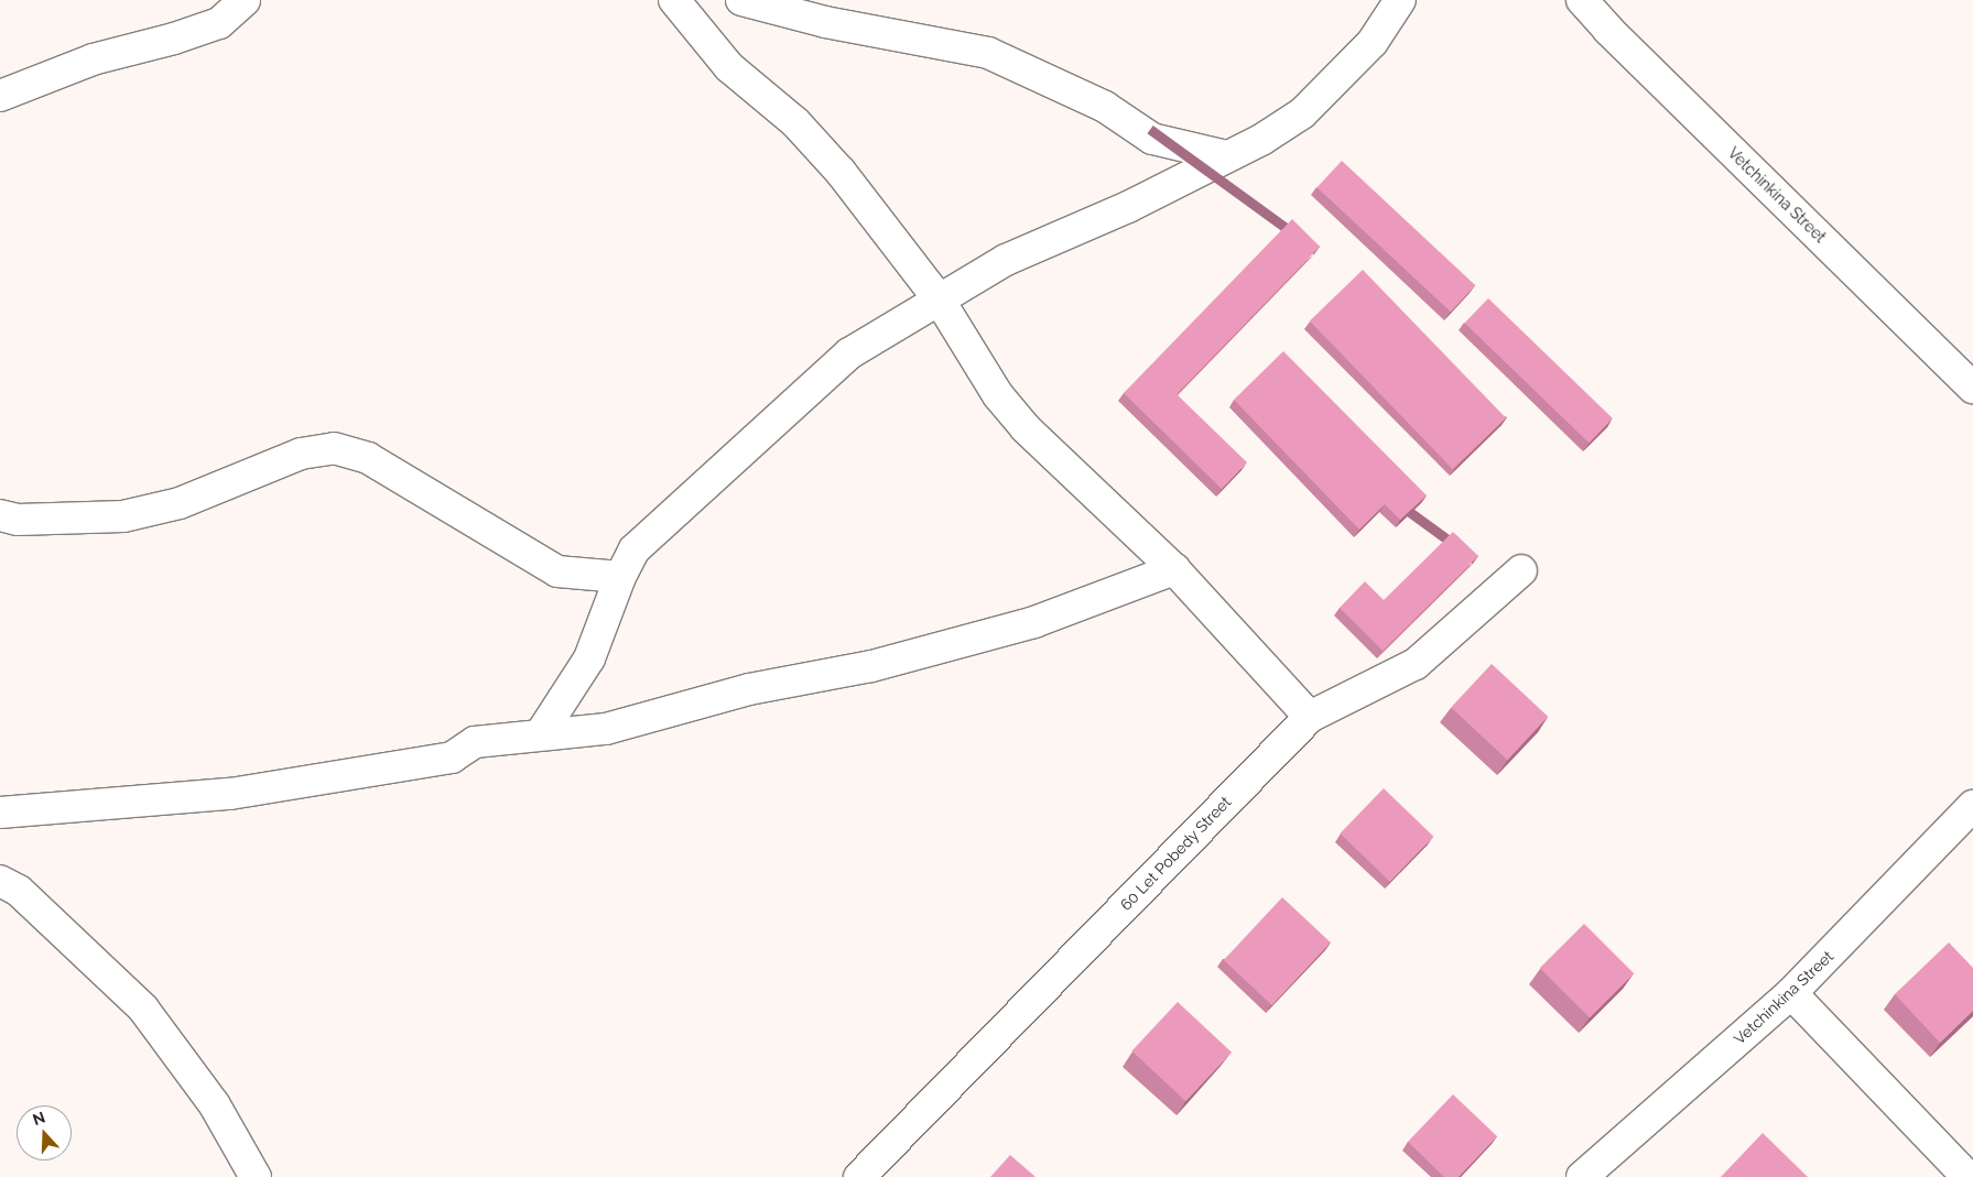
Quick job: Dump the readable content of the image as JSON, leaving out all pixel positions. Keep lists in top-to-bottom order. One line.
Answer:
{"streets":{"street":["Vetchinkina Street","60 Let Pobedy Street"]},"north":"top"}
